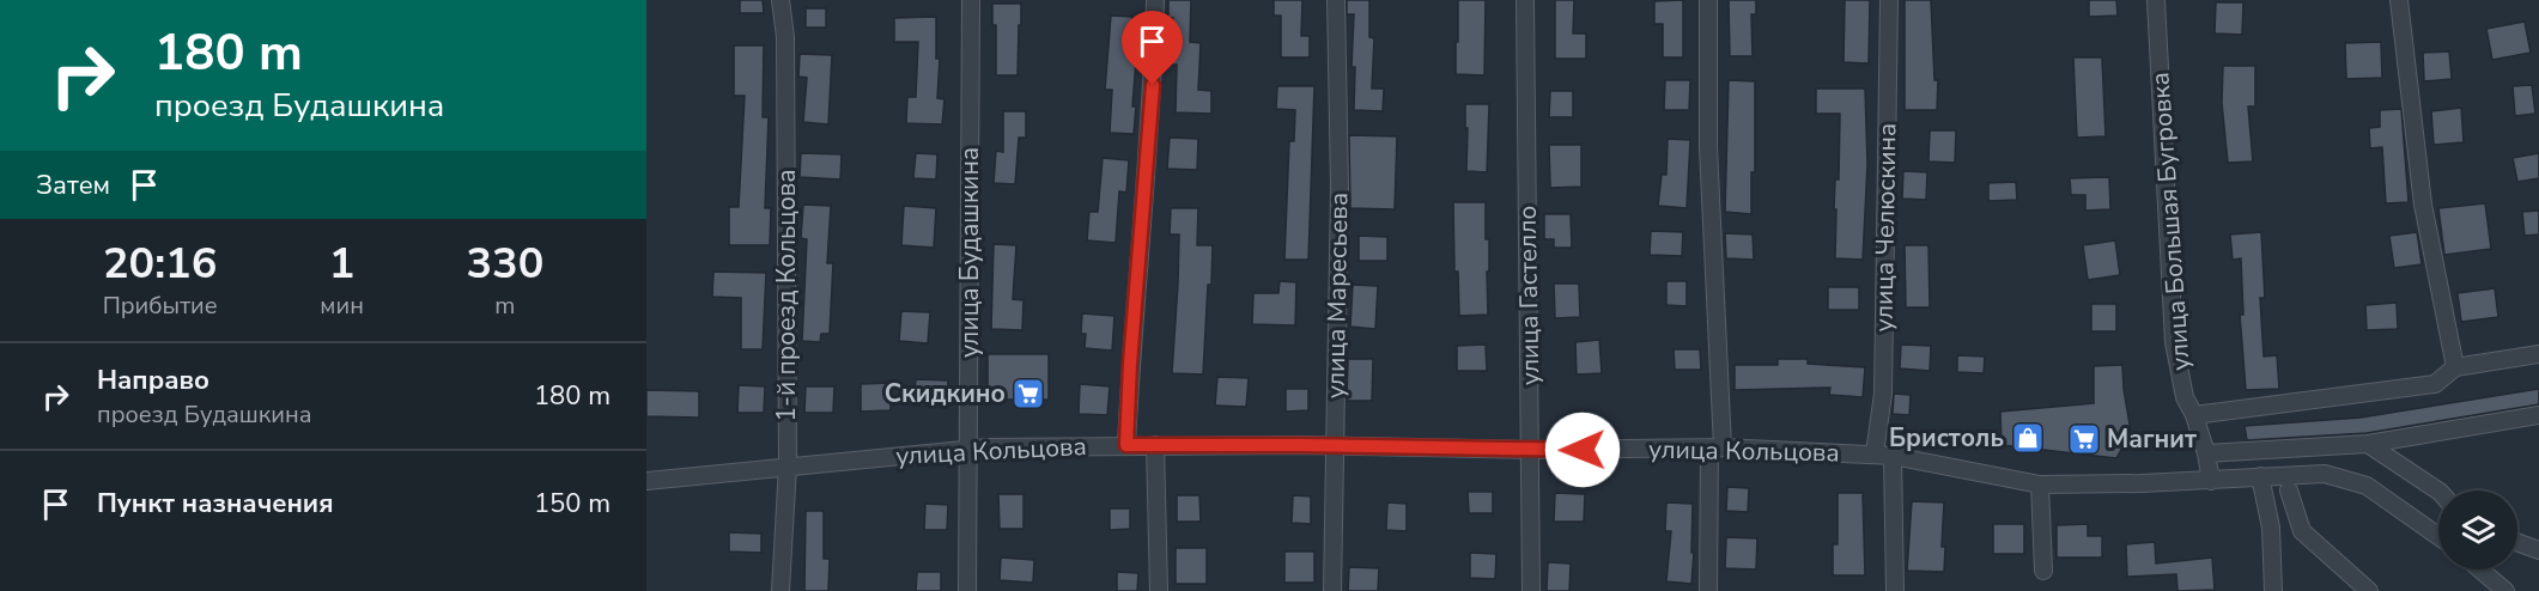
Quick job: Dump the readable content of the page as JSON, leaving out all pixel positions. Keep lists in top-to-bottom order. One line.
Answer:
{"streets":{"street":["улица Большая Бугровка","улица Челюскина","улица Будашкина","1-й проезд Кольцова","улица Маресьева","улица Гастелло","улица Кольцова"]},"crossings":[["улица Большая Бугровка","улица Кольцова"],["улица Челюскина","улица Кольцова"],["улица Будашкина","улица Кольцова"],["1-й проезд Кольцова","улица Кольцова"],["улица Маресьева","улица Кольцова"],["улица Гастелло","улица Кольцова"]],"places":{"supermarket":["Скидкино","Магнит"],"shop":["Бристоль"]},"page":{"turn":["180 m","проезд Будашкина"],"then":"Затем","eta":["20:16","Прибытие","1","мин","330","m"],"list":[{"name":"Направо","note":"проезд Будашкина","value":"180 m"},{"name":"Пункт назначения","value":"150 m"}]}}
